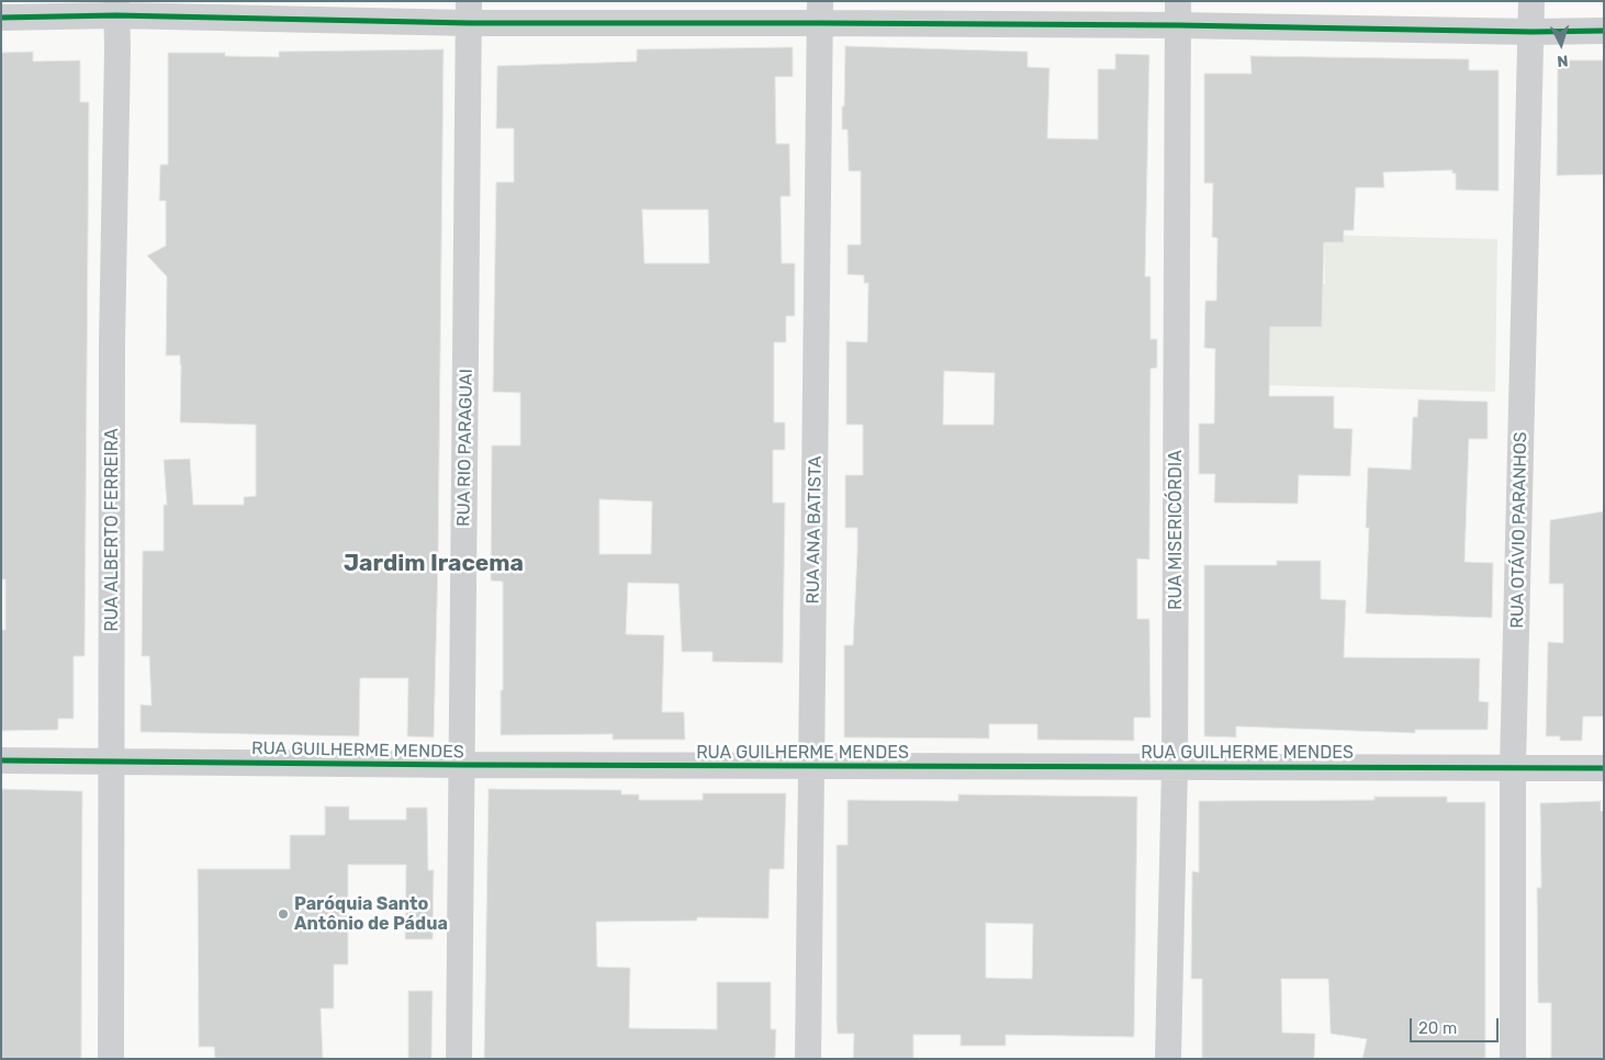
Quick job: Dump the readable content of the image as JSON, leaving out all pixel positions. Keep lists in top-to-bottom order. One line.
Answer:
{"streets":{"street":["RUA RIO PARAGUAI","RUA ALBERTO FERREIRA","RUA ANA BATISTA","RUA MISERICÓRDIA","RUA OTÁVIO PARANHOS","RUA GUILHERME MENDES"]},"crossings":[["RUA RIO PARAGUAI","RUA GUILHERME MENDES"],["RUA ALBERTO FERREIRA","RUA GUILHERME MENDES"],["RUA ANA BATISTA","RUA GUILHERME MENDES"],["RUA MISERICÓRDIA","RUA GUILHERME MENDES"],["RUA OTÁVIO PARANHOS","RUA GUILHERME MENDES"]],"districts":["Jardim Iracema"],"places":["Paróquia Santo Antônio de Pádua"],"scale_bar":"20 m","north":"bottom"}
